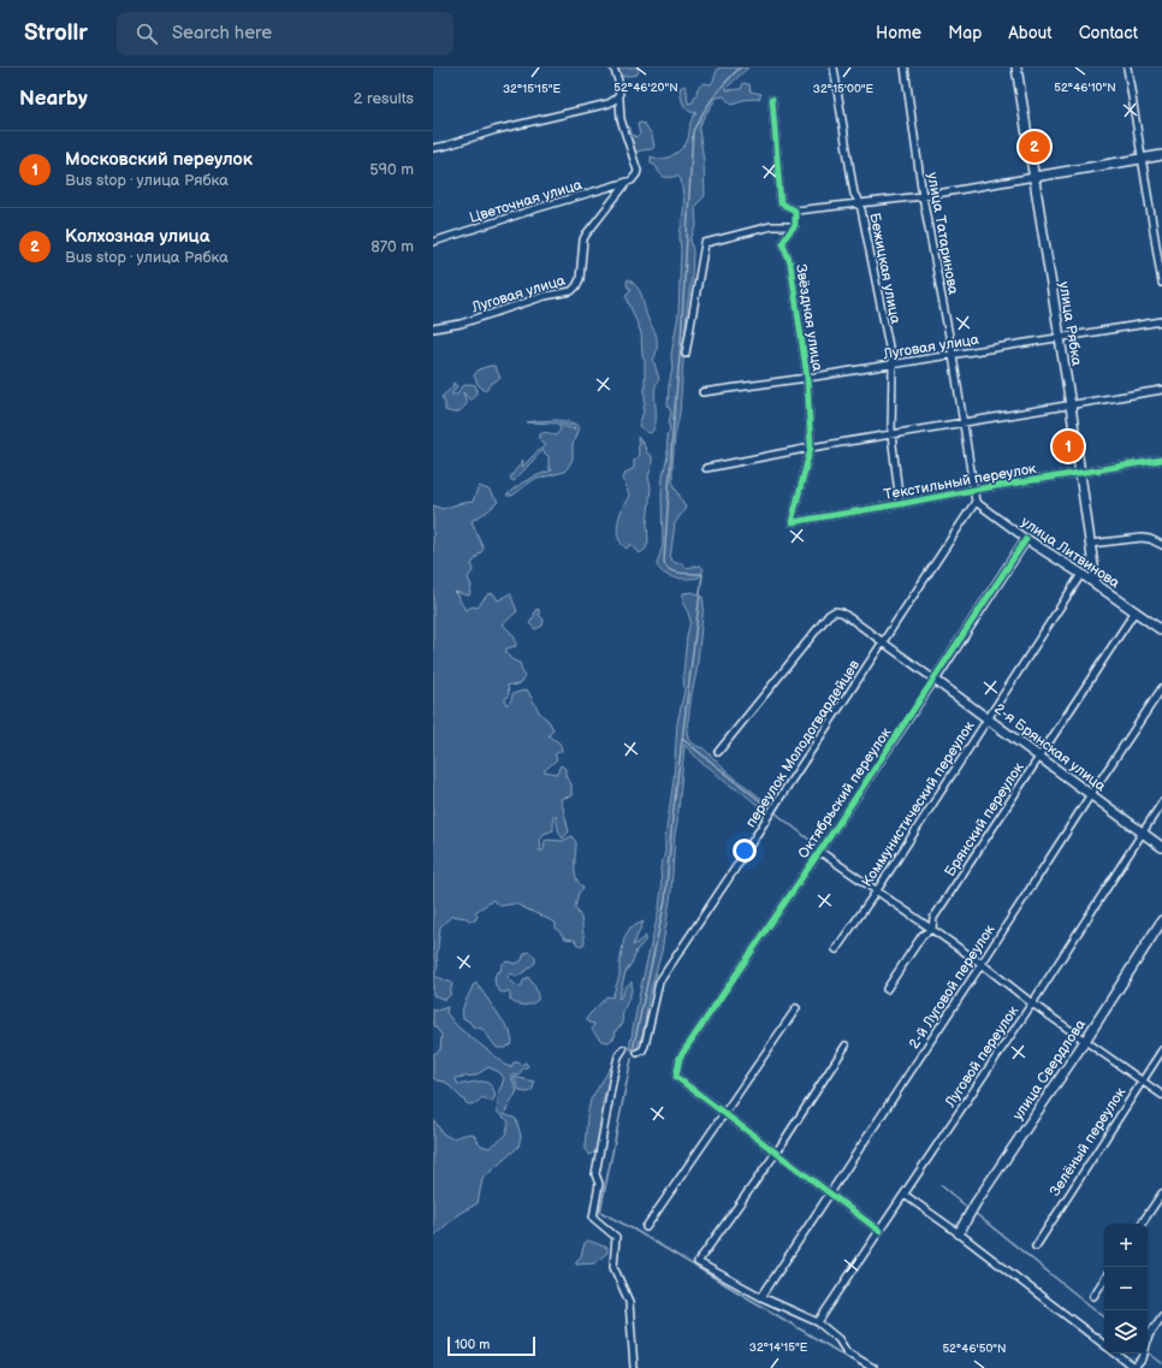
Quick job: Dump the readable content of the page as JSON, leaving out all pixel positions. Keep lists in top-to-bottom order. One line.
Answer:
{"streets":{"street":["Цветочная улица","улица Татаринова","Бежицкая улица","Луговая улица","Звёздная улица","улица Рябка","Текстильный переулок","улица Литвинова","переулок Молодогвардейцев","2-я Брянская улица","Октябрьский переулок","Коммунистический переулок","Брянский переулок","2-й Луговой переулок","Луговой переулок","улица Свердлова","Зелёный переулок"]},"crossings":[["Цветочная улица","Луговая улица"],["улица Татаринова","Луговая улица"],["улица Татаринова","Текстильный переулок"],["Бежицкая улица","Луговая улица"],["Бежицкая улица","Текстильный переулок"],["Луговая улица","Звёздная улица"],["Луговая улица","улица Рябка"],["Звёздная улица","Текстильный переулок"],["улица Рябка","Текстильный переулок"],["улица Рябка","улица Литвинова"],["улица Литвинова","переулок Молодогвардейцев"],["улица Литвинова","Октябрьский переулок"],["улица Литвинова","Коммунистический переулок"],["улица Литвинова","Брянский переулок"],["переулок Молодогвардейцев","2-я Брянская улица"],["2-я Брянская улица","Октябрьский переулок"],["2-я Брянская улица","Коммунистический переулок"],["2-я Брянская улица","Брянский переулок"],["2-я Брянская улица","2-й Луговой переулок"],["2-я Брянская улица","Луговой переулок"]],"scale_bar":"100 m","page":{"header":"Strollr","search":"Search here","nav":["Home","Map","About","Contact"],"heading":["Nearby","2 results"],"pins":["2","1"],"list":[{"mark":"1","name":"Московский переулок","note":"Bus stop · улица Рябка","value":"590 m"},{"mark":"2","name":"Колхозная улица","note":"Bus stop · улица Рябка","value":"870 m"}],"map_buttons":["+","−"],"scale":"100 m"},"coordinates":["52°46'20\"N","52°46'10\"N","32°15'15\"E","32°15'00\"E","32°14'15\"E","52°46'50\"N"]}
